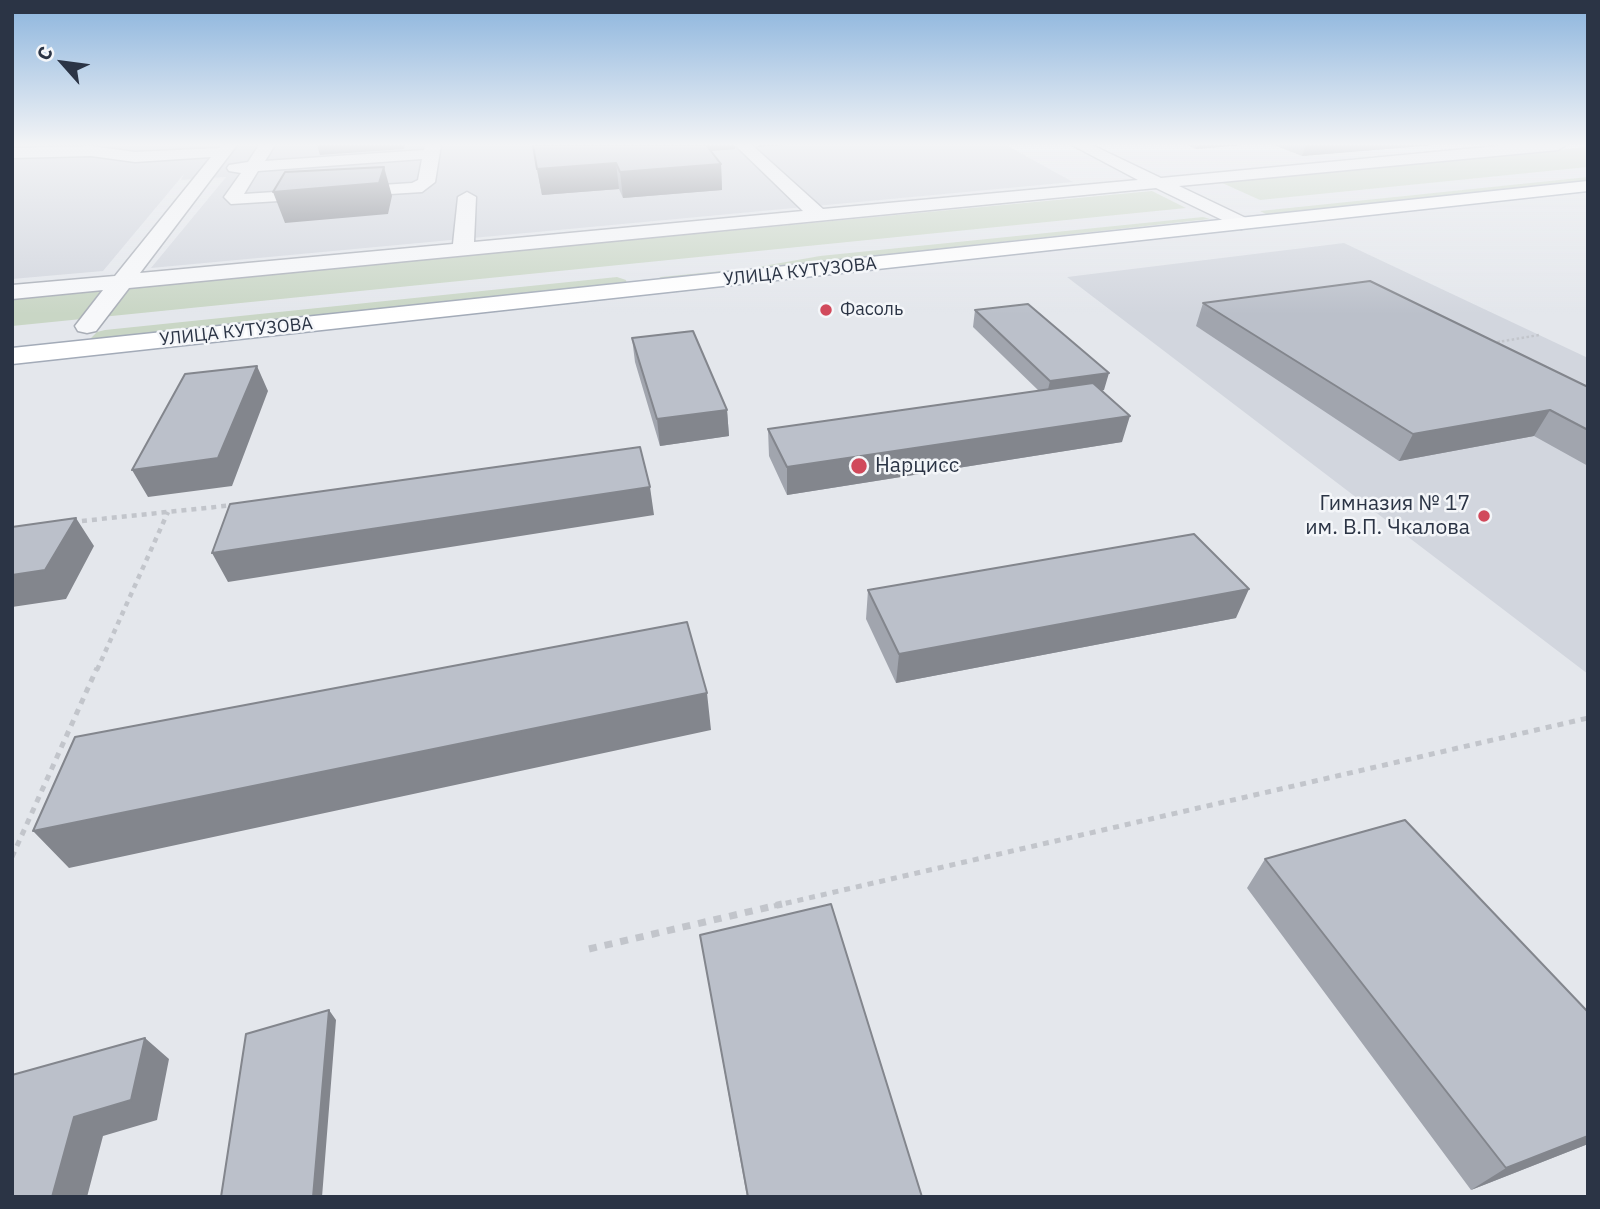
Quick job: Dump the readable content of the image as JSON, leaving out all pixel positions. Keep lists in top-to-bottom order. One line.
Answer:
{"streets":{"main road":["УЛИЦА КУТУЗОВА"]},"places":["Фасоль","Нарцисс","Гимназия № 17 им. В.П. Чкалова"],"north":"top left"}
